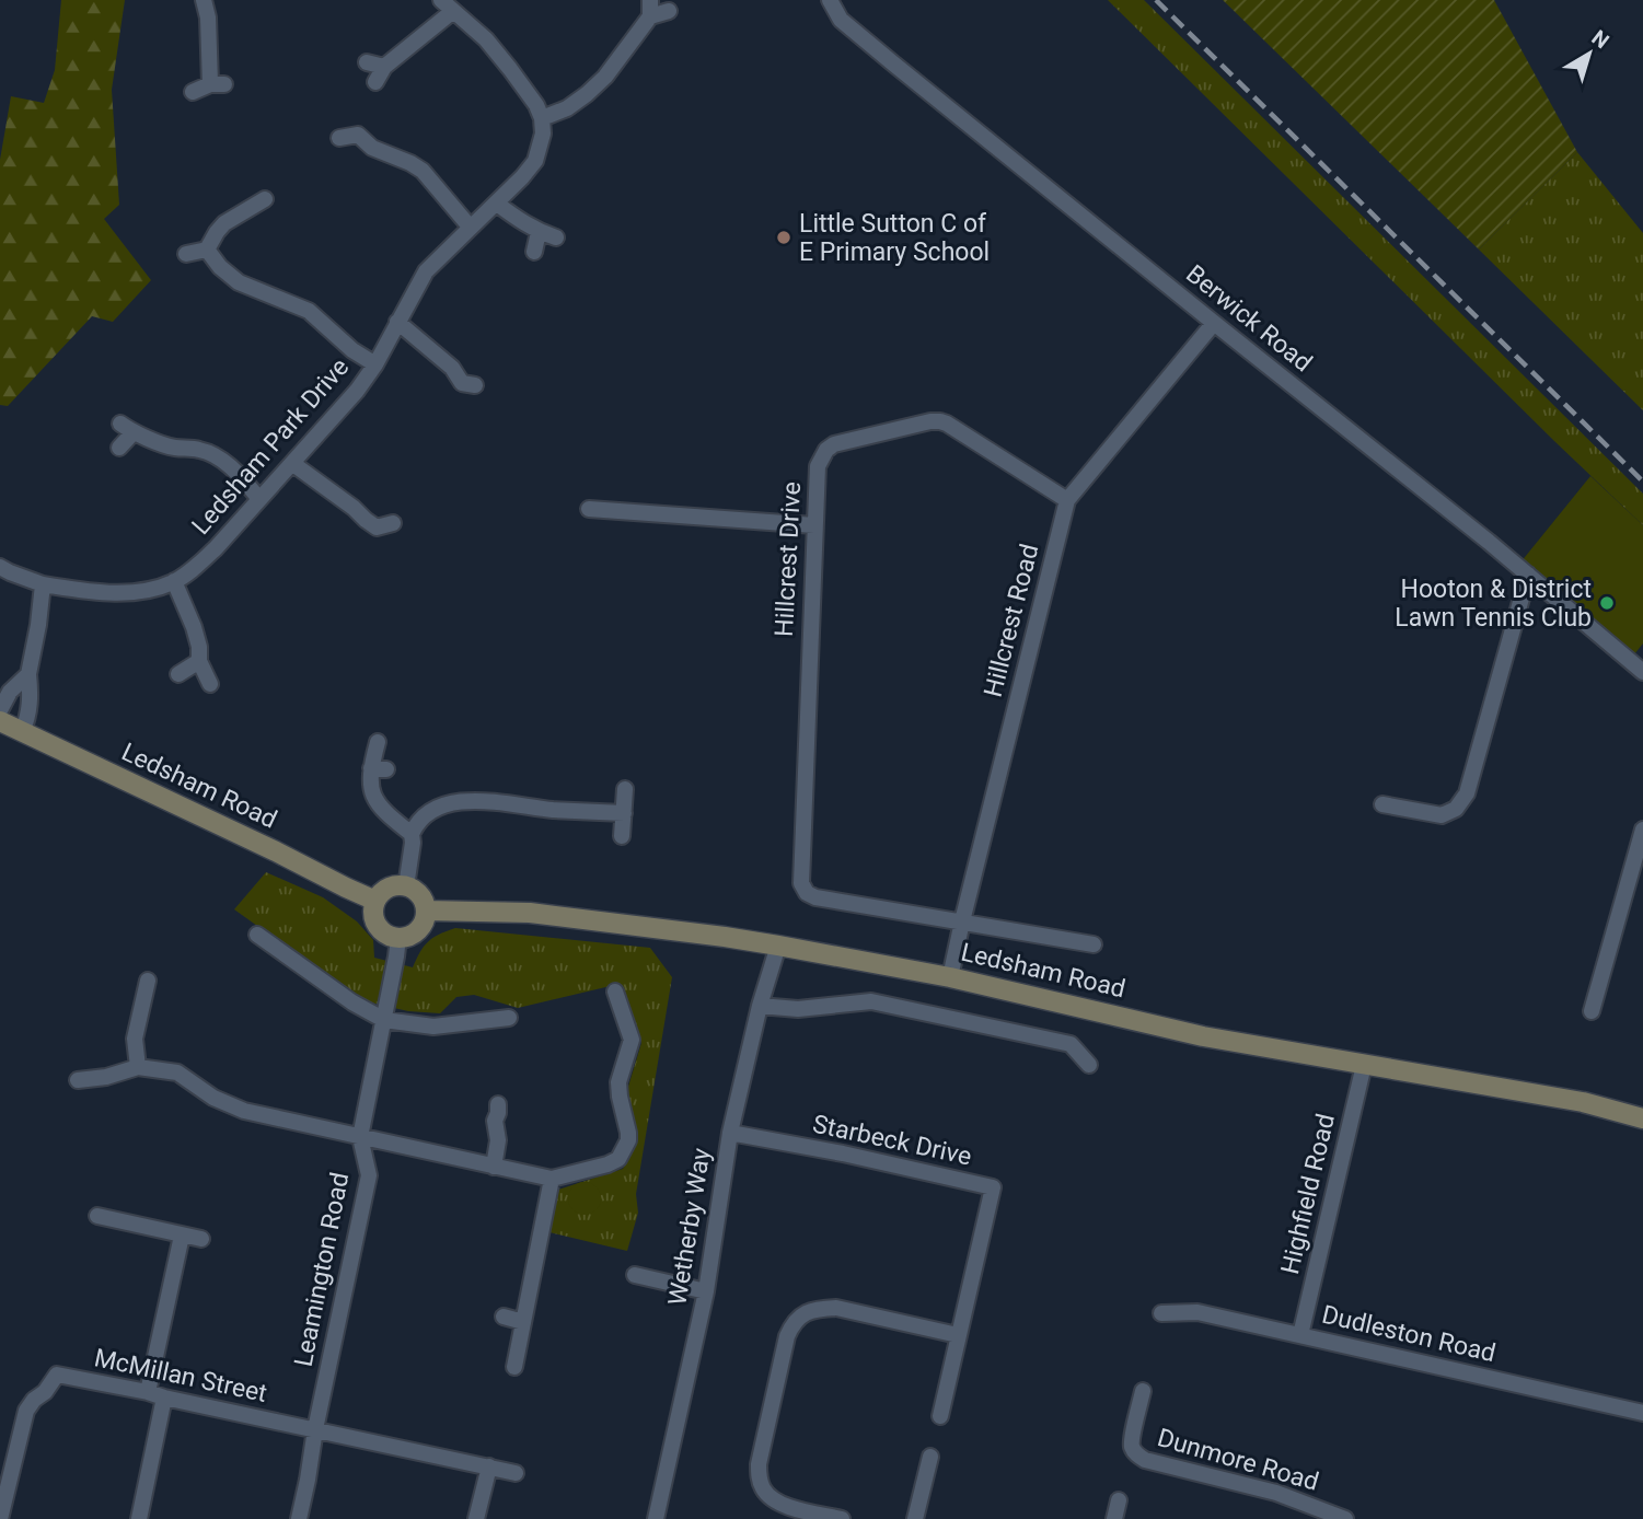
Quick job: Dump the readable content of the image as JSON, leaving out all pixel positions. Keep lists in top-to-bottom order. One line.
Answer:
{"streets":{"main road":["Ledsham Road"],"street":["Berwick Road","Ledsham Park Drive","Hillcrest Drive","Hillcrest Road","Starbeck Drive","Highfield Road","Wetherby Way","Leamington Road","Dudleston Road","McMillan Street","Dunmore Road"]},"crossings":[["Berwick Road","Hillcrest Road"],["Hillcrest Drive","Hillcrest Road"],["Hillcrest Drive","Ledsham Road"],["Hillcrest Road","Ledsham Road"],["Ledsham Road","Highfield Road"],["Ledsham Road","Wetherby Way"],["Ledsham Road","Leamington Road"],["Starbeck Drive","Wetherby Way"],["Highfield Road","Dudleston Road"],["Leamington Road","McMillan Street"]],"places":["Little Sutton C of E Primary School","Hooton & District Lawn Tennis Club"],"north":"top right"}
